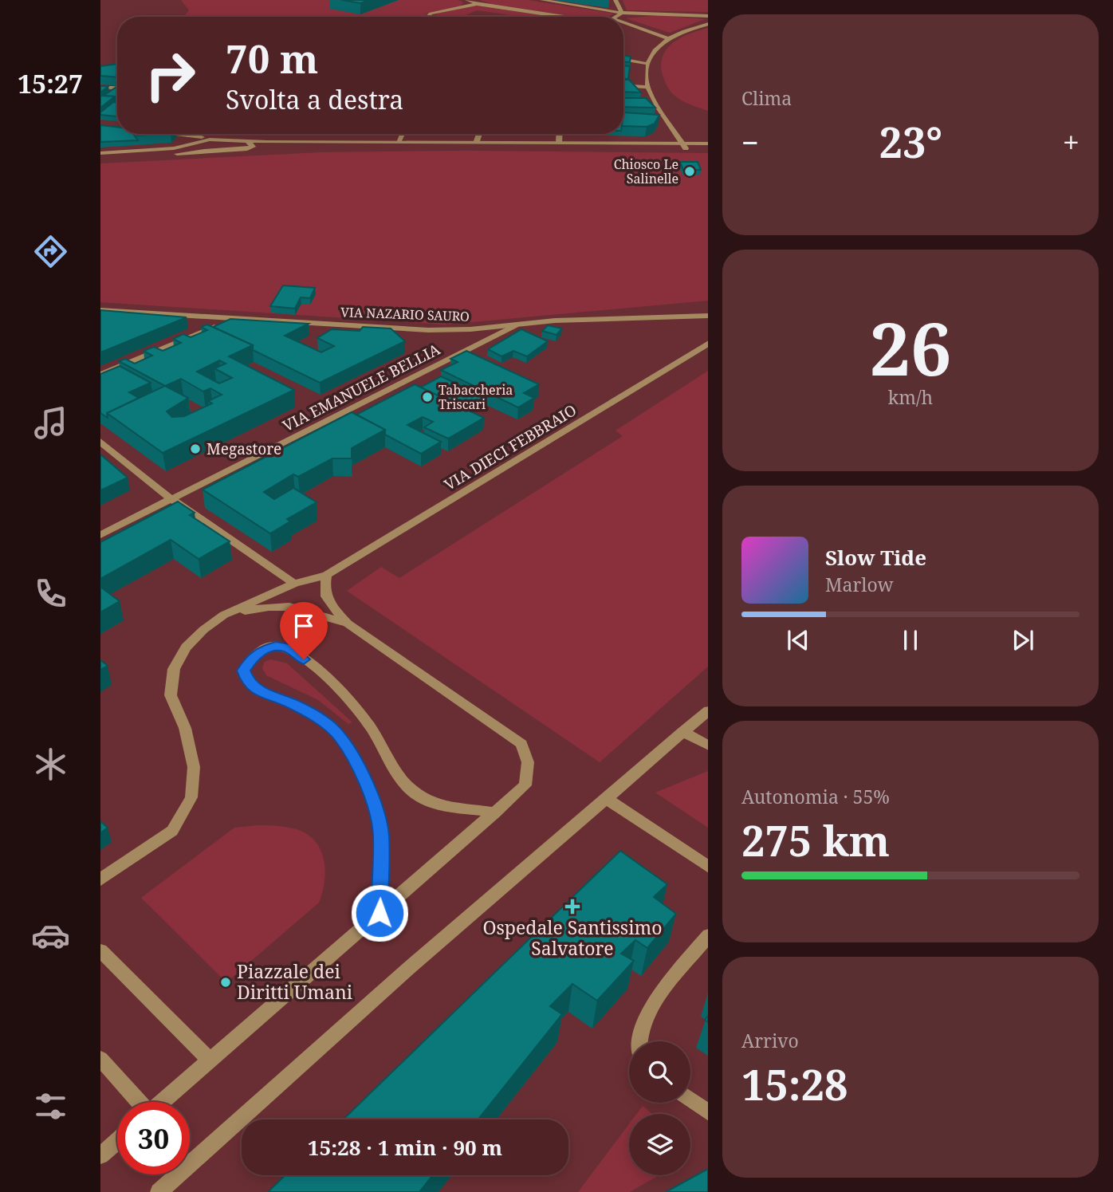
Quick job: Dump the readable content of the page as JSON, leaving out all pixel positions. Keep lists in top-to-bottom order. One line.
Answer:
{"streets":{"street":["VIA NAZARIO SAURO","VIA EMANUELE BELLIA","VIA DIECI FEBBRAIO"]},"crossings":[["VIA NAZARIO SAURO","VIA EMANUELE BELLIA"]],"places":{"other":["Chiosco Le Salinelle","Tabaccheria Triscari","Megastore","Piazzale dei Diritti Umani"],"health":["Ospedale Santissimo Salvatore"]},"page":{"tabs":"15:27","tile":["Clima",["26","km/h"],["Autonomia · 55%","275 km"],["Arrivo","15:28"]],"turn":["70 m","Svolta a destra"],"heat":["−","23°","+"],"song":["Slow Tide","Marlow"],"limit":"30","trip":"15:28 · 1 min · 90 m"}}
